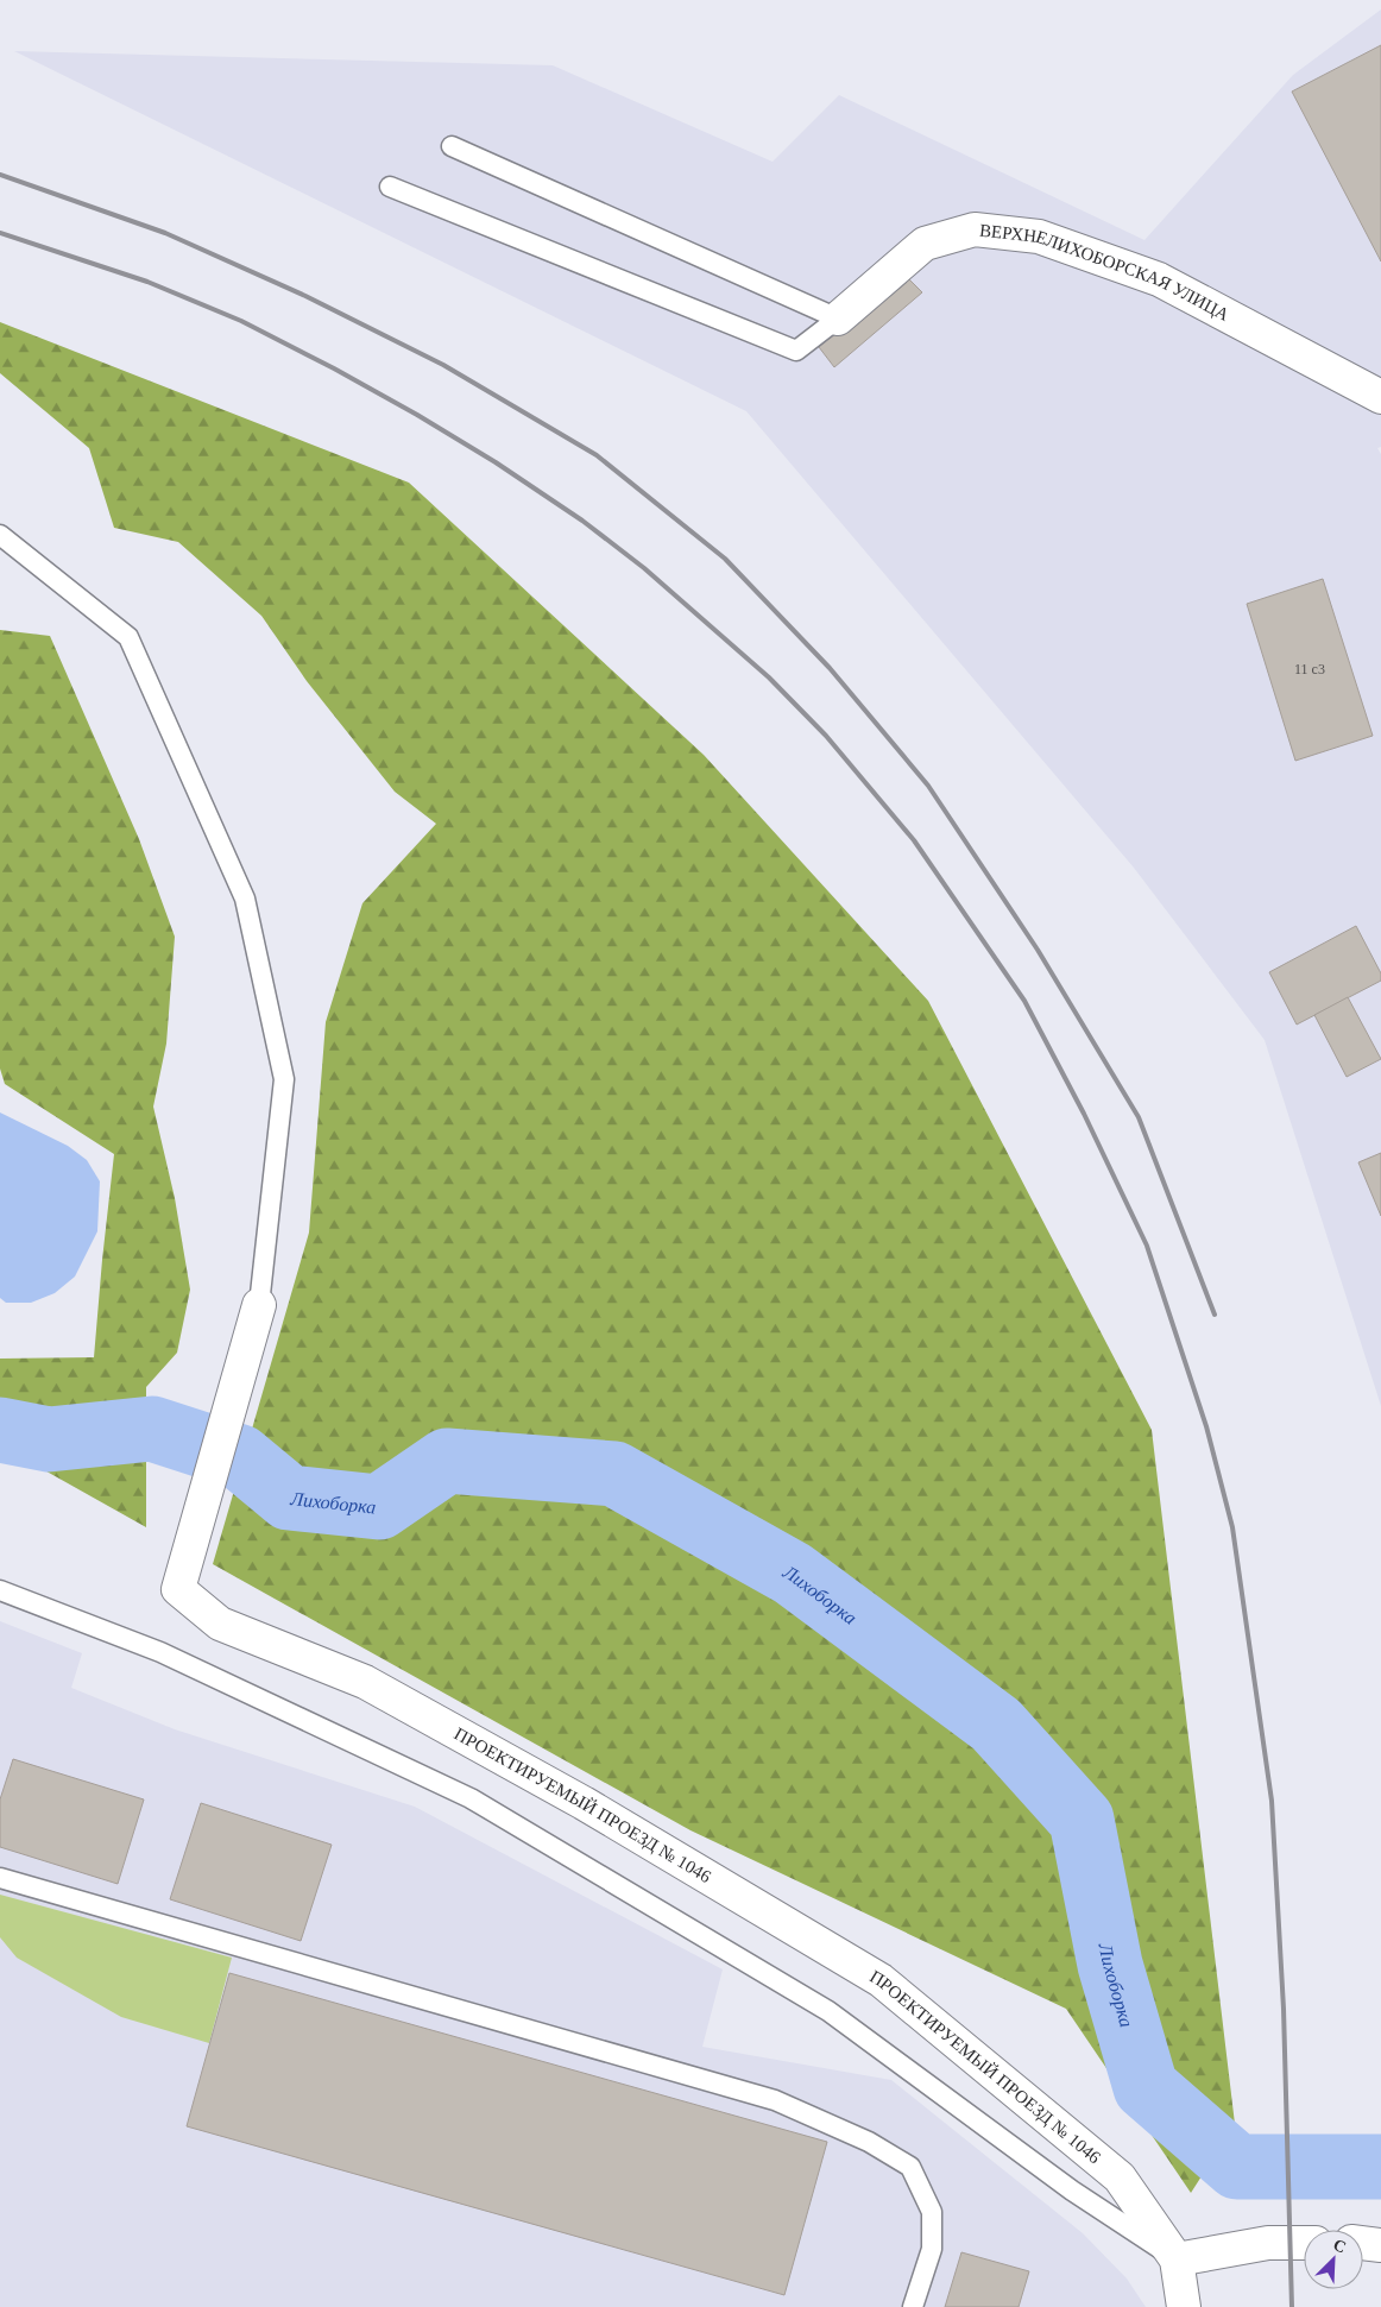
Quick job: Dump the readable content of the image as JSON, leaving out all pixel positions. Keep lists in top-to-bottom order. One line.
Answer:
{"streets":{"street":["ВЕРХНЕЛИХОБОРСКАЯ УЛИЦА","ПРОЕКТИРУЕМЫЙ ПРОЕЗД № 1046"]},"water":["Лихоборка"],"house_numbers":["11 с3"],"north":"top right"}
